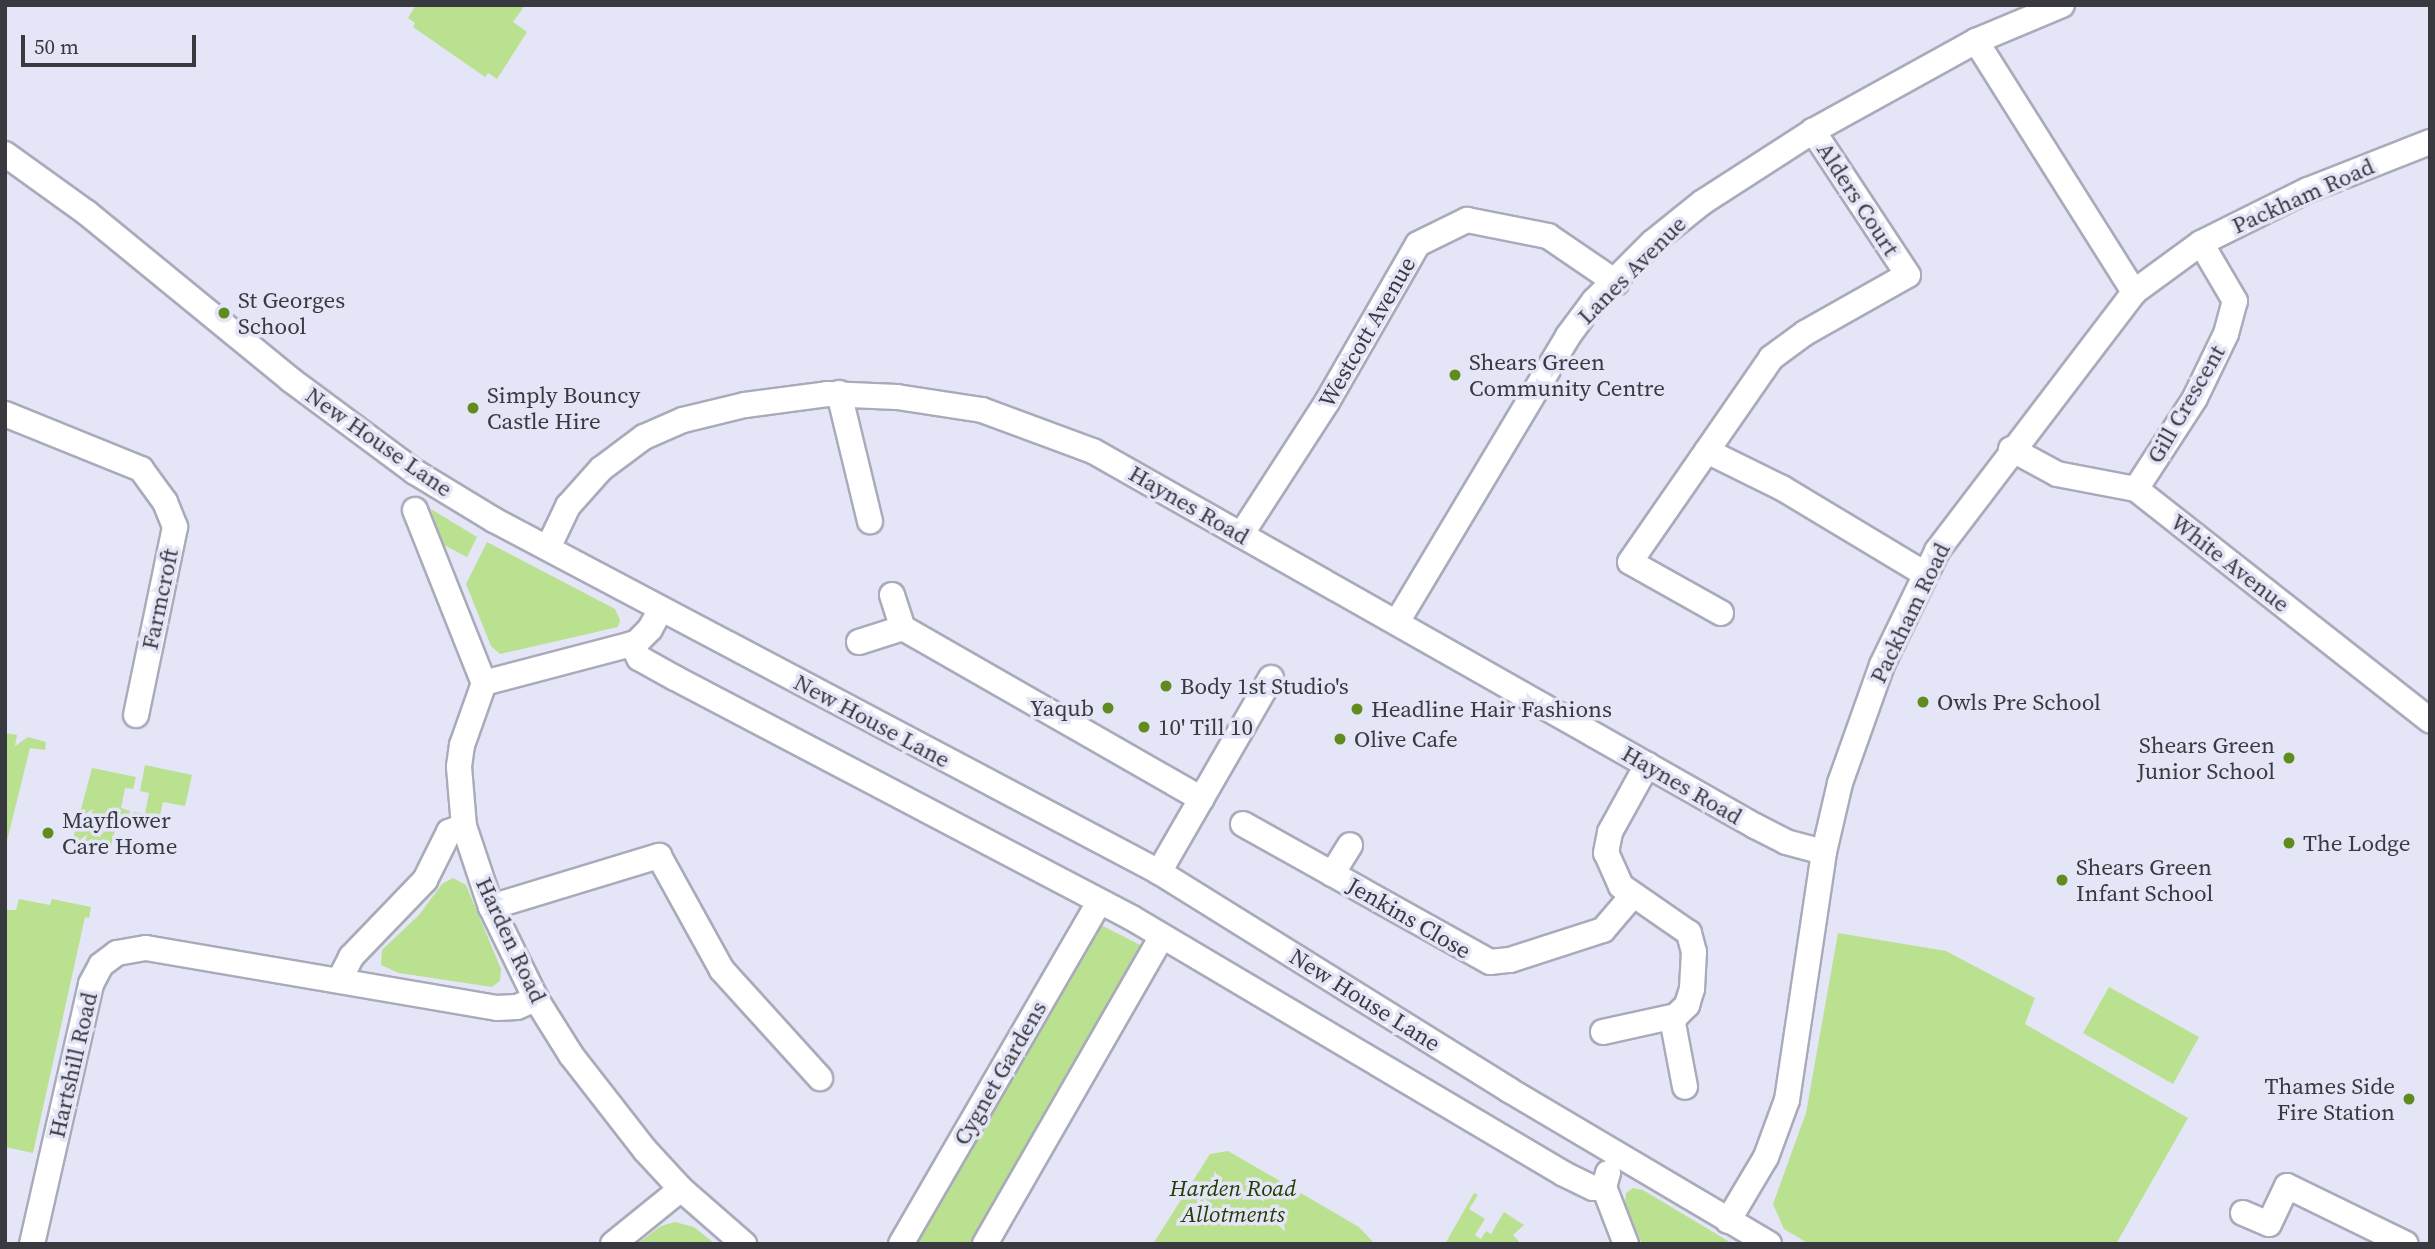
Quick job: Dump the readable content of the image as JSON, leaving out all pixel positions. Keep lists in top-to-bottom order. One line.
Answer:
{"streets":{"street":["Packham Road","Alders Court","Lanes Avenue","Westcott Avenue","Gill Crescent","New House Lane","Haynes Road","White Avenue","Farmcroft","Jenkins Close","Harden Road","Hartshill Road","Cygnet Gardens"]},"crossings":[["Packham Road","Gill Crescent"],["Packham Road","New House Lane"],["Packham Road","Haynes Road"],["Packham Road","White Avenue"],["Alders Court","Lanes Avenue"],["Lanes Avenue","Westcott Avenue"],["Lanes Avenue","Haynes Road"],["Westcott Avenue","Haynes Road"],["Gill Crescent","White Avenue"],["New House Lane","Haynes Road"],["New House Lane","Harden Road"],["New House Lane","Cygnet Gardens"],["Harden Road","Hartshill Road"]],"parks":["Harden Road Allotments"],"places":["St Georges School","Shears Green Community Centre","Simply Bouncy Castle Hire","Body 1st Studio's","Owls Pre School","Yaqub","Headline Hair Fashions","10' Till 10","Olive Cafe","Shears Green Junior School","Mayflower Care Home","The Lodge","Shears Green Infant School","Thames Side Fire Station"],"scale_bar":"50 m"}
